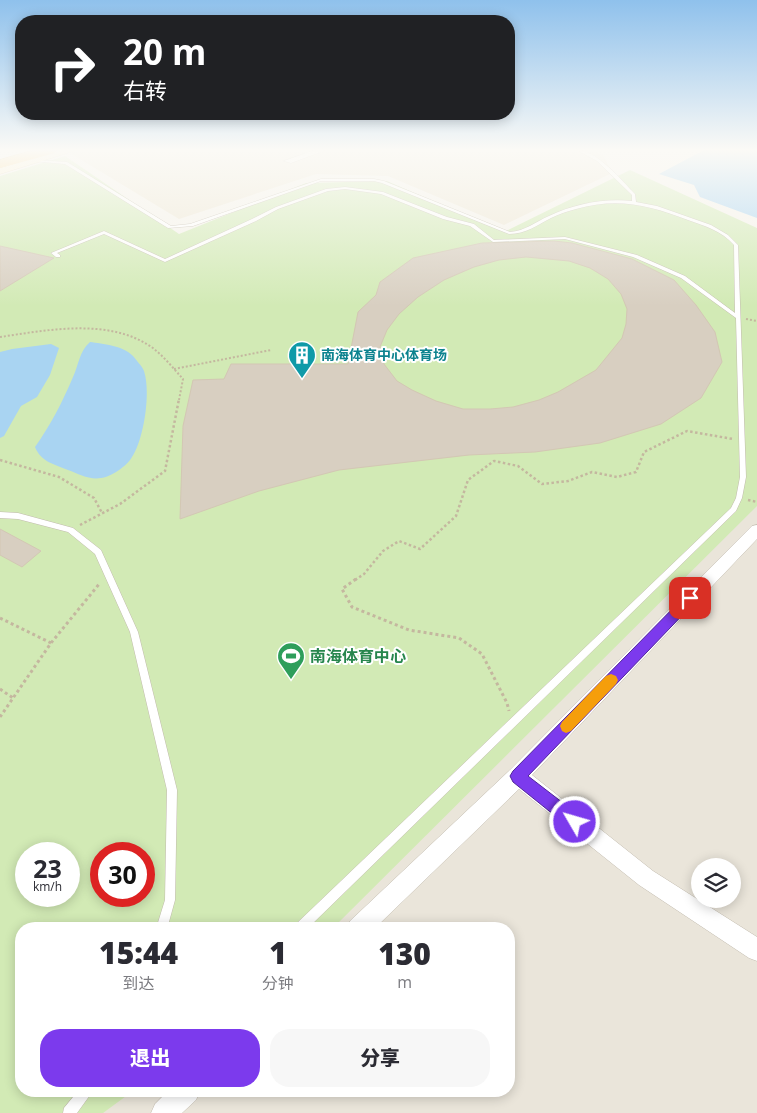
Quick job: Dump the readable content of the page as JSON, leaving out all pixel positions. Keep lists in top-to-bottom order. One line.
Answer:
{"places":{"building":["南海体育中心体育场"],"sports":["南海体育中心"]},"page":{"turn":["20 m","右转"],"speed":"23 km/h","limit":"30","eta":["15:44","到达","1","分钟","130","m"],"buttons":["退出","分享"]}}
